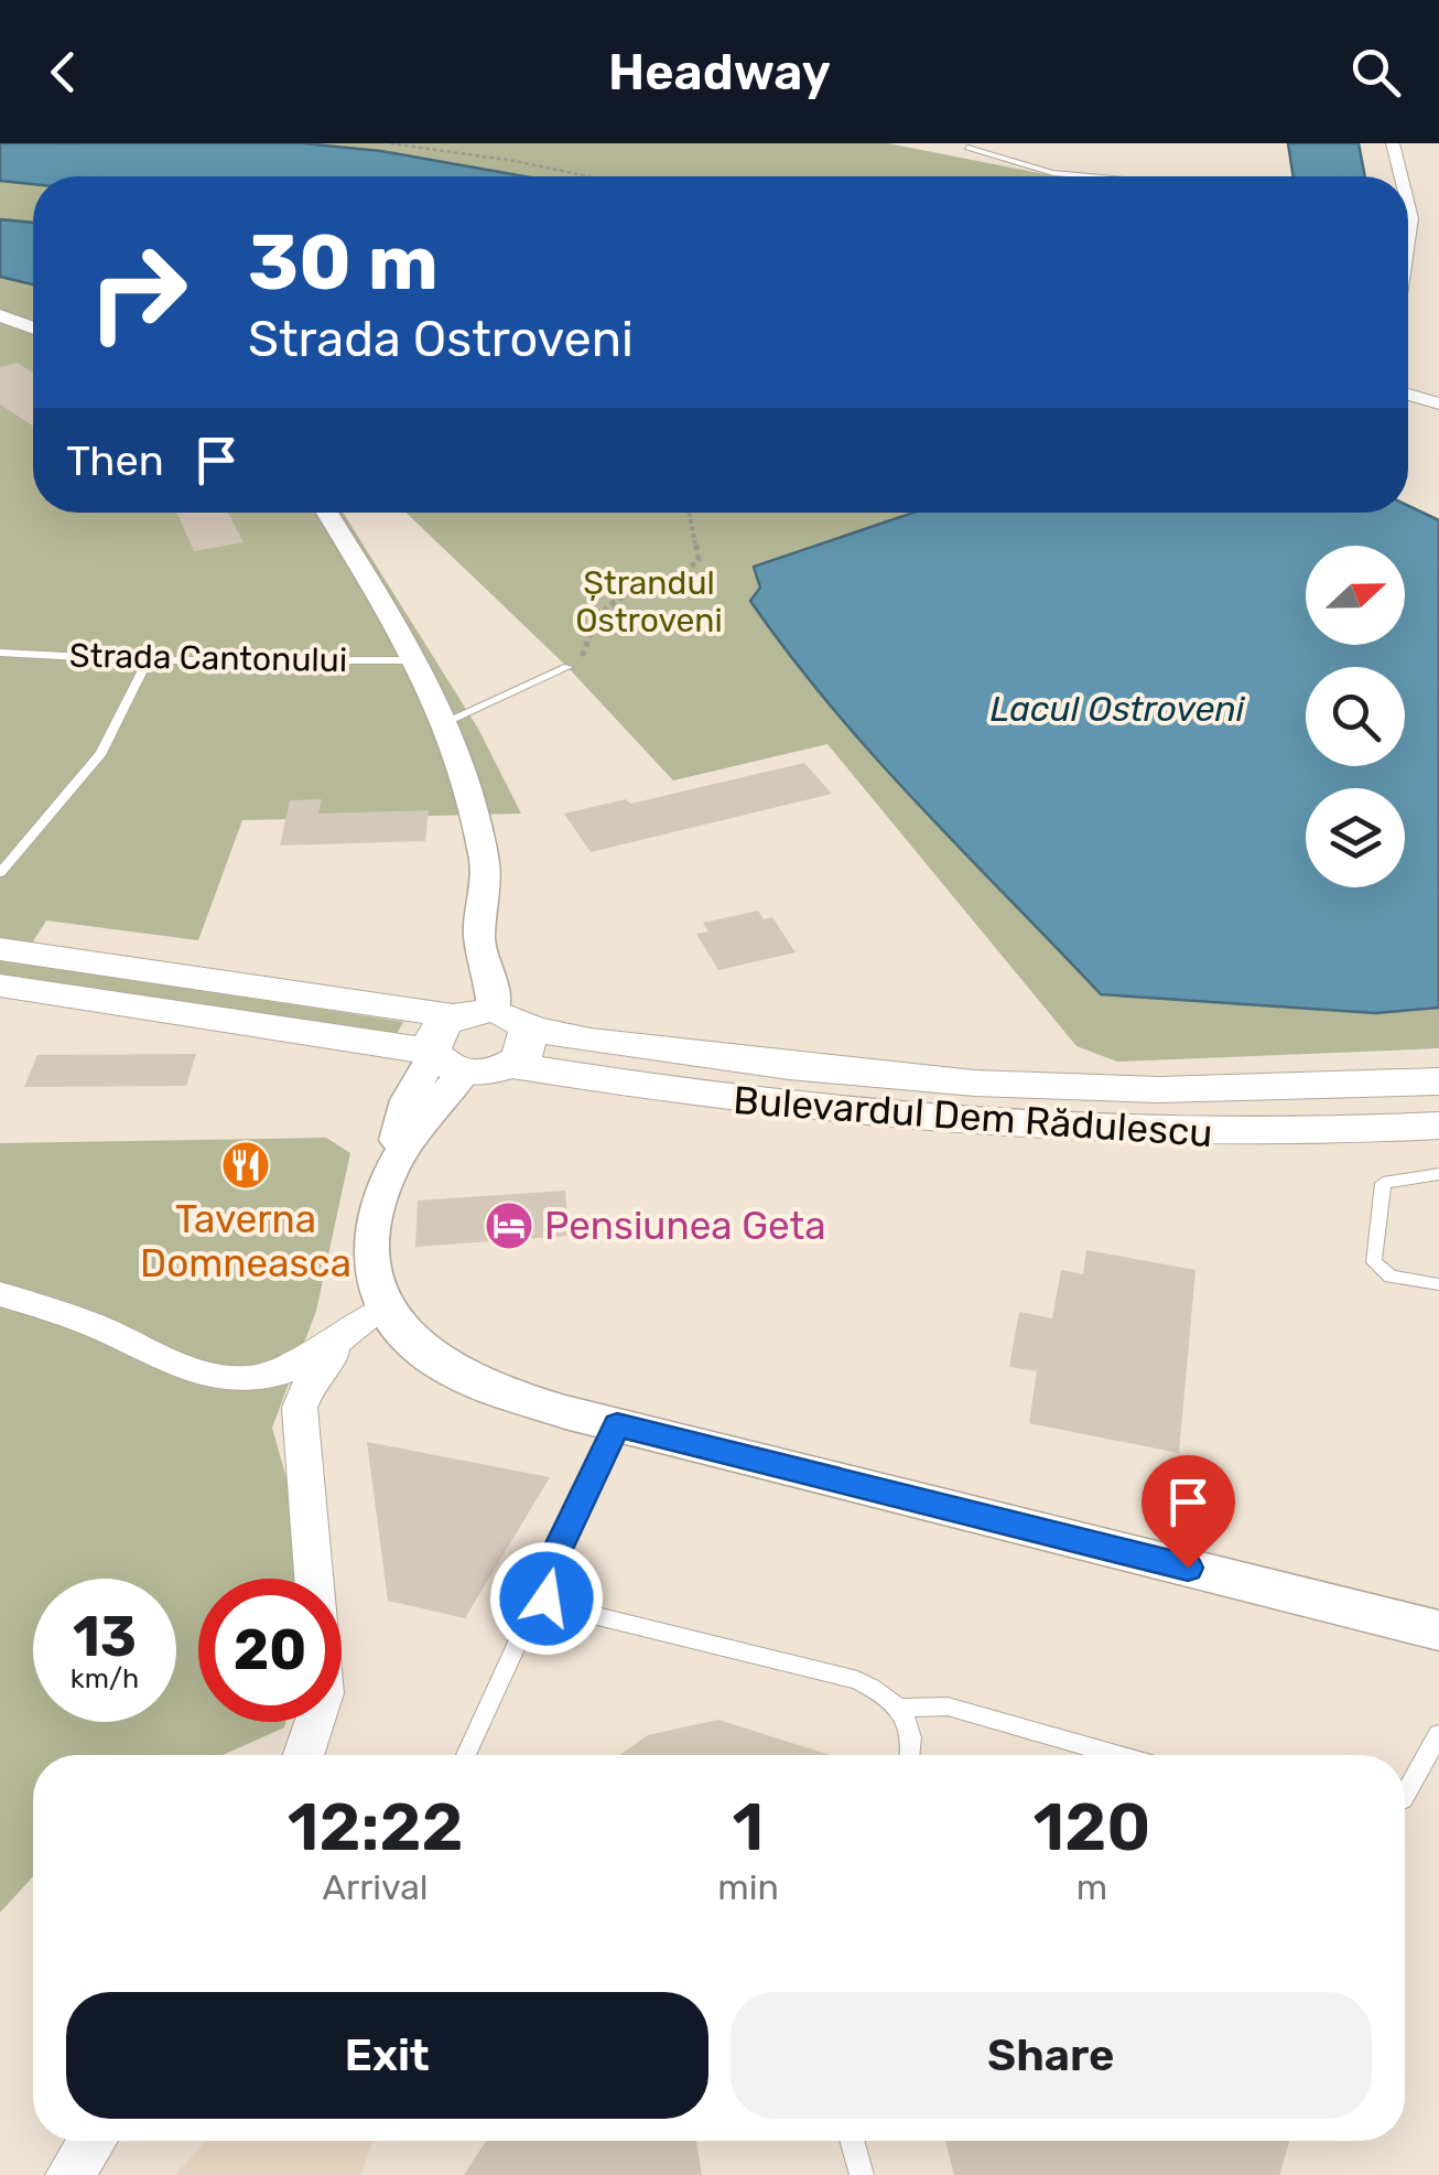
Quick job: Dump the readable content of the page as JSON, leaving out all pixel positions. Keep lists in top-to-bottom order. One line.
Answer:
{"streets":{"main road":["Bulevardul Dem Rădulescu"],"lane":["Strada Cantonului"]},"water":["Lacul Ostroveni"],"parks":["Ștrandul Ostroveni"],"places":{"restaurant":["Taverna Domneasca"],"hotel":["Pensiunea Geta"]},"north":"right","page":{"header":"Headway","turn":["30 m","Strada Ostroveni"],"then":"Then","speed":"13 km/h","limit":"20","eta":["12:22","Arrival","1","min","120","m"],"buttons":["Exit","Share"]}}
